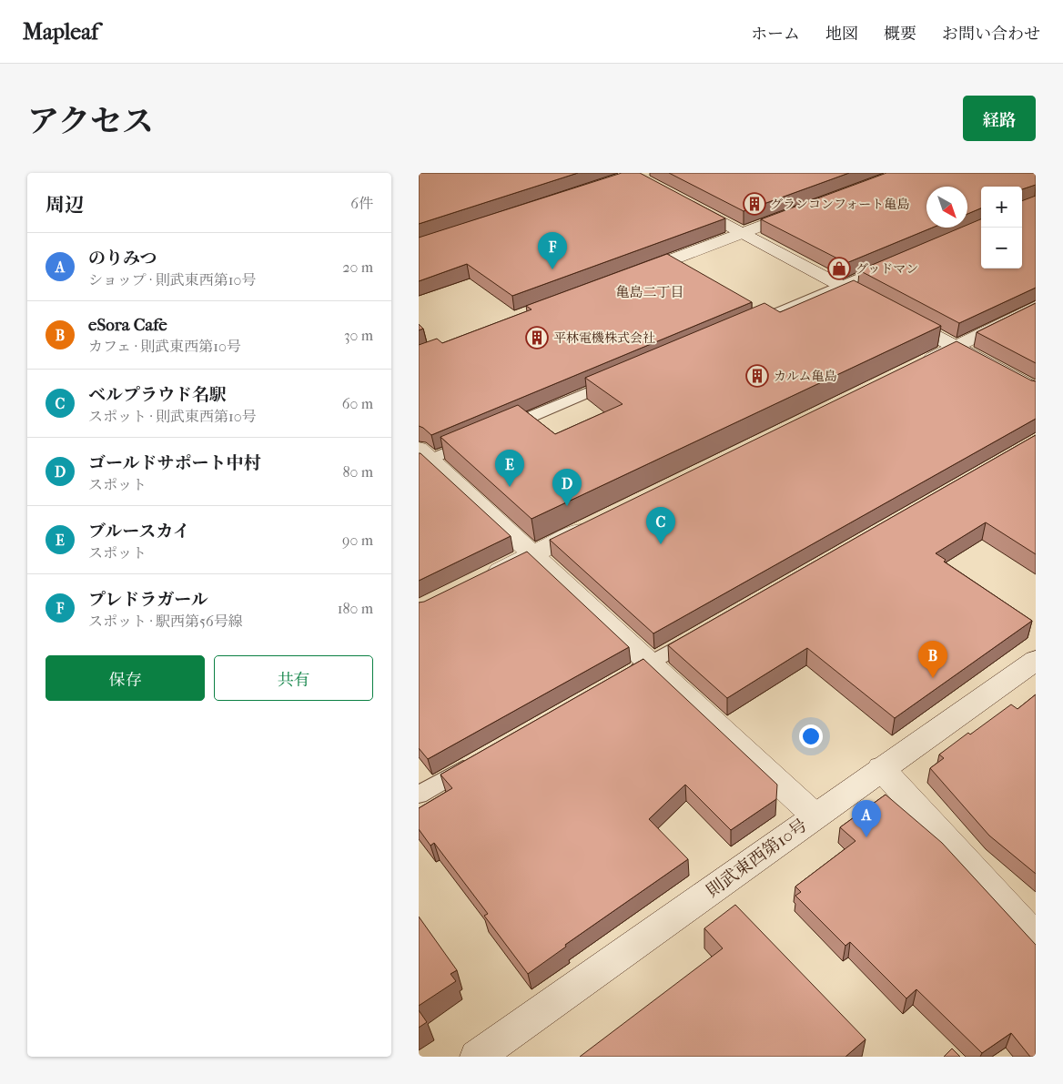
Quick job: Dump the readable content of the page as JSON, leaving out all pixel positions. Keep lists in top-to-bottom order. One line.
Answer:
{"streets":{"street":["則武東西第10号"]},"districts":["亀島二丁目"],"places":{"building":["グランコンフォート亀島","平林電機株式会社","カルム亀島"],"shop":["グッドマン"]},"north":"bottom right","page":{"header":"Mapleaf","nav":["ホーム","地図","概要","お問い合わせ"],"title":"アクセス","buttons":["経路",["保存","共有"]],"heading":["周辺","6件"],"map_buttons":["+","−"],"list":[{"mark":"A","name":"のりみつ","note":"ショップ · 則武東西第10号","value":"20 m"},{"mark":"B","name":"eSora Cafe","note":"カフェ · 則武東西第10号","value":"30 m"},{"mark":"C","name":"ベルプラウド名駅","note":"スポット · 則武東西第10号","value":"60 m"},{"mark":"D","name":"ゴールドサポート中村","note":"スポット","value":"80 m"},{"mark":"E","name":"ブルースカイ","note":"スポット","value":"90 m"},{"mark":"F","name":"プレドラガール","note":"スポット · 駅西第56号線","value":"180 m"}],"pins":["F","E","D","C","B","A"]}}
